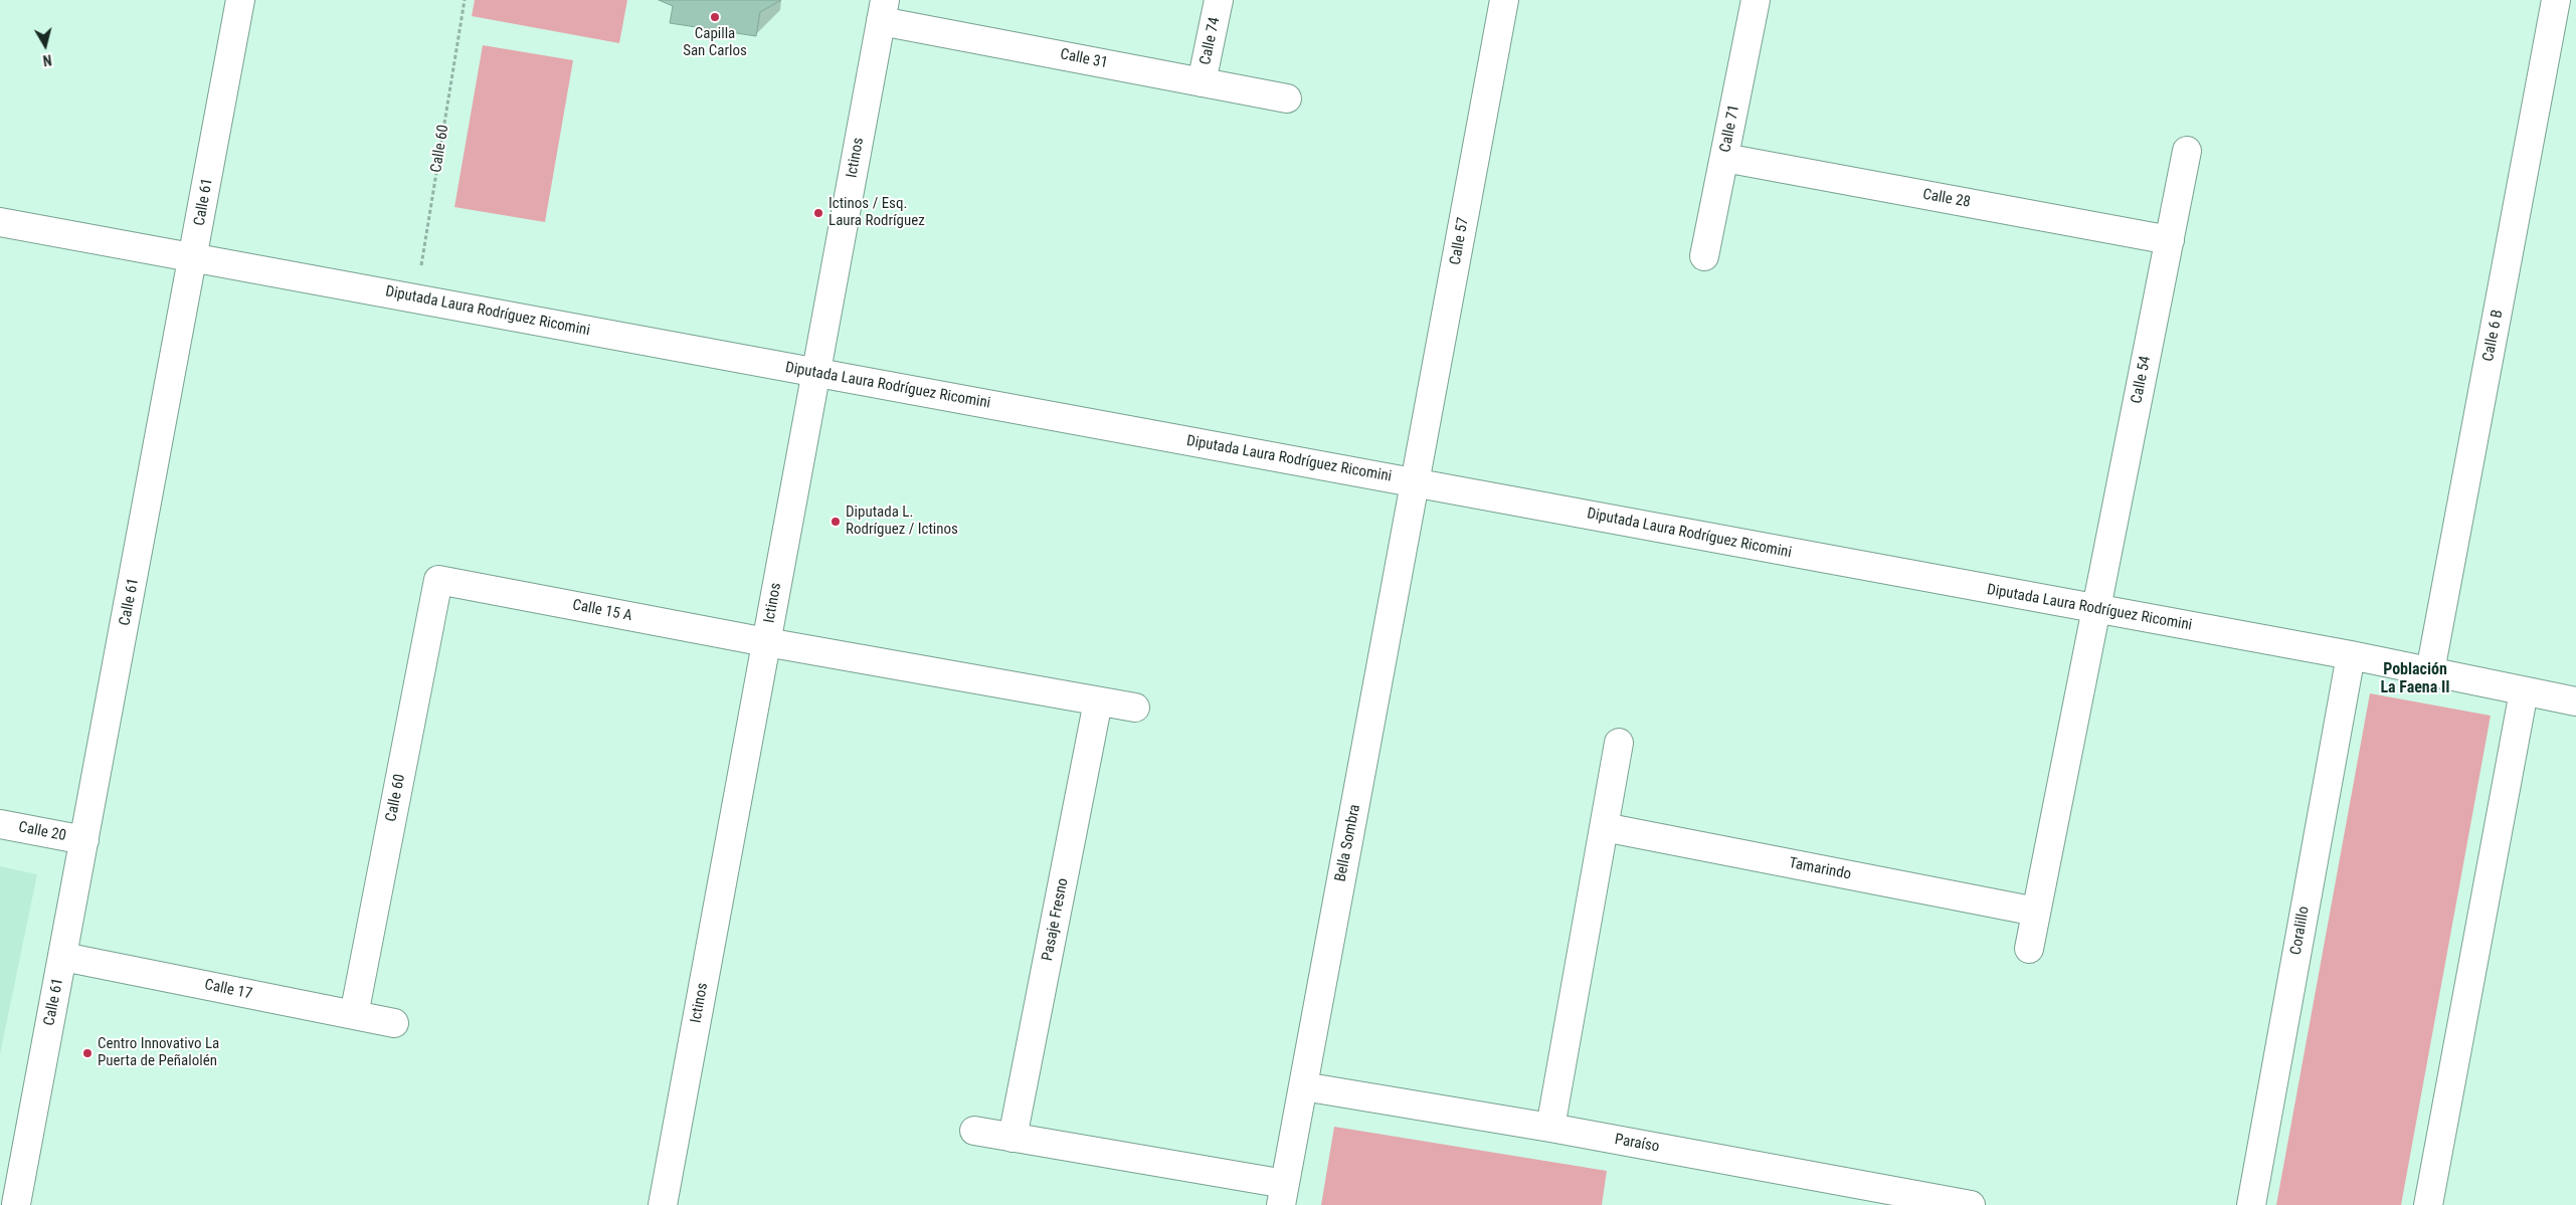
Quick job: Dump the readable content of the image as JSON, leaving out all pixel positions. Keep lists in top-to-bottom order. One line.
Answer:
{"streets":{"street":["Calle 74","Calle 31","Calle 71","Calle 60","Ictinos","Calle 28","Calle 61","Calle 57","Diputada Laura Rodríguez Ricomini","Calle 6 B","Calle 54","Calle 15 A","Calle 20","Bella Sombra","Tamarindo","Pasaje Fresno","Coralillo","Calle 17","Paraíso"]},"crossings":[["Calle 74","Calle 31"],["Calle 31","Ictinos"],["Calle 71","Calle 28"],["Calle 60","Diputada Laura Rodríguez Ricomini"],["Calle 60","Calle 15 A"],["Calle 60","Calle 17"],["Ictinos","Diputada Laura Rodríguez Ricomini"],["Ictinos","Calle 15 A"],["Calle 28","Calle 54"],["Calle 61","Diputada Laura Rodríguez Ricomini"],["Calle 61","Calle 20"],["Calle 61","Calle 17"],["Calle 57","Diputada Laura Rodríguez Ricomini"],["Calle 57","Bella Sombra"],["Diputada Laura Rodríguez Ricomini","Calle 6 B"],["Diputada Laura Rodríguez Ricomini","Calle 54"],["Diputada Laura Rodríguez Ricomini","Bella Sombra"],["Diputada Laura Rodríguez Ricomini","Coralillo"],["Bella Sombra","Paraíso"]],"districts":["Población La Faena II"],"places":["Capilla San Carlos","Ictinos / Esq. Laura Rodríguez","Diputada L. Rodríguez / Ictinos","Centro Innovativo La Puerta de Peñalolén"],"north":"bottom"}
